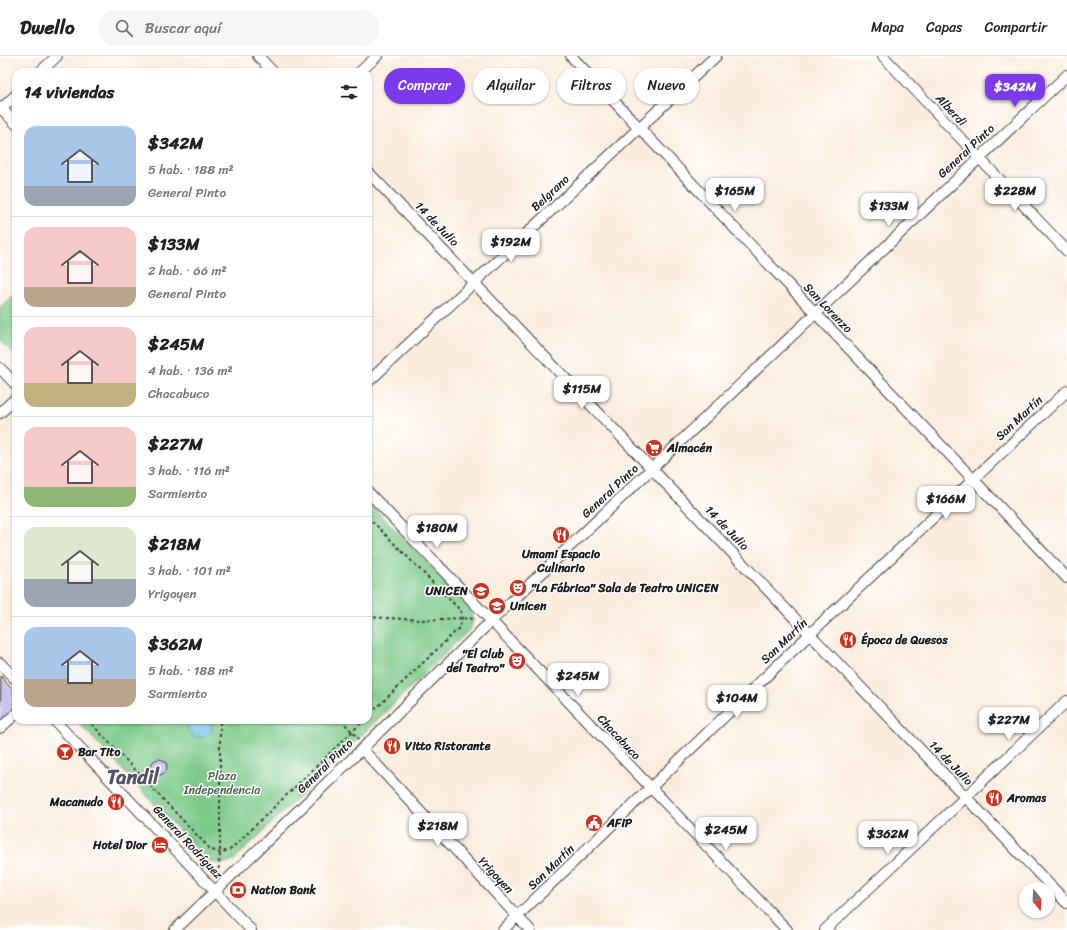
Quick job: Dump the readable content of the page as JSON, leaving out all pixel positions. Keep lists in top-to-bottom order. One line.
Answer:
{"streets":{"street":["Alberdi","General Pinto","Belgrano","14 de Julio","San Lorenzo","San Martín","Chacabuco","General Rodríguez","Yrigoyen"]},"crossings":[["Alberdi","General Pinto"],["General Pinto","14 de Julio"],["General Pinto","San Lorenzo"],["General Pinto","Chacabuco"],["General Pinto","General Rodríguez"],["General Pinto","Yrigoyen"],["Belgrano","14 de Julio"],["Belgrano","San Lorenzo"],["14 de Julio","San Martín"],["San Lorenzo","San Martín"],["San Martín","Chacabuco"],["San Martín","Yrigoyen"]],"districts":["Tandil"],"parks":["Plaza Independencia"],"places":{"supermarket":["Almacén"],"restaurant":["Umami Espacio Culinario","Época de Quesos","Vitto Ristorante","Aromas","Macanudo"],"theatre":["\"La Fábrica\" Sala de Teatro UNICEN","\"El Club del Teatro\""],"school or university":["UNICEN","Unicen"],"bar":["Bar Tito"],"public building":["AFIP"],"hotel":["Hotel Dior"],"bank":["Nation Bank"]},"north":"bottom","page":{"header":"Dwello","search":"Buscar aquí","nav":["Mapa","Capas","Compartir"],"chip":["Comprar","Alquilar","Filtros","Nuevo"],"heading":"14 viviendas","price":["$342M","$165M","$228M","$133M","$192M","$115M","$166M","$180M","$245M","$104M","$227M","$218M","$245M","$362M"],"list":[{"name":"$342M","note":"5 hab. · 188 m² · General Pinto"},{"name":"$133M","note":"2 hab. · 66 m² · General Pinto"},{"name":"$245M","note":"4 hab. · 136 m² · Chacabuco"},{"name":"$227M","note":"3 hab. · 116 m² · Sarmiento"},{"name":"$218M","note":"3 hab. · 101 m² · Yrigoyen"},{"name":"$362M","note":"5 hab. · 188 m² · Sarmiento"}]}}
